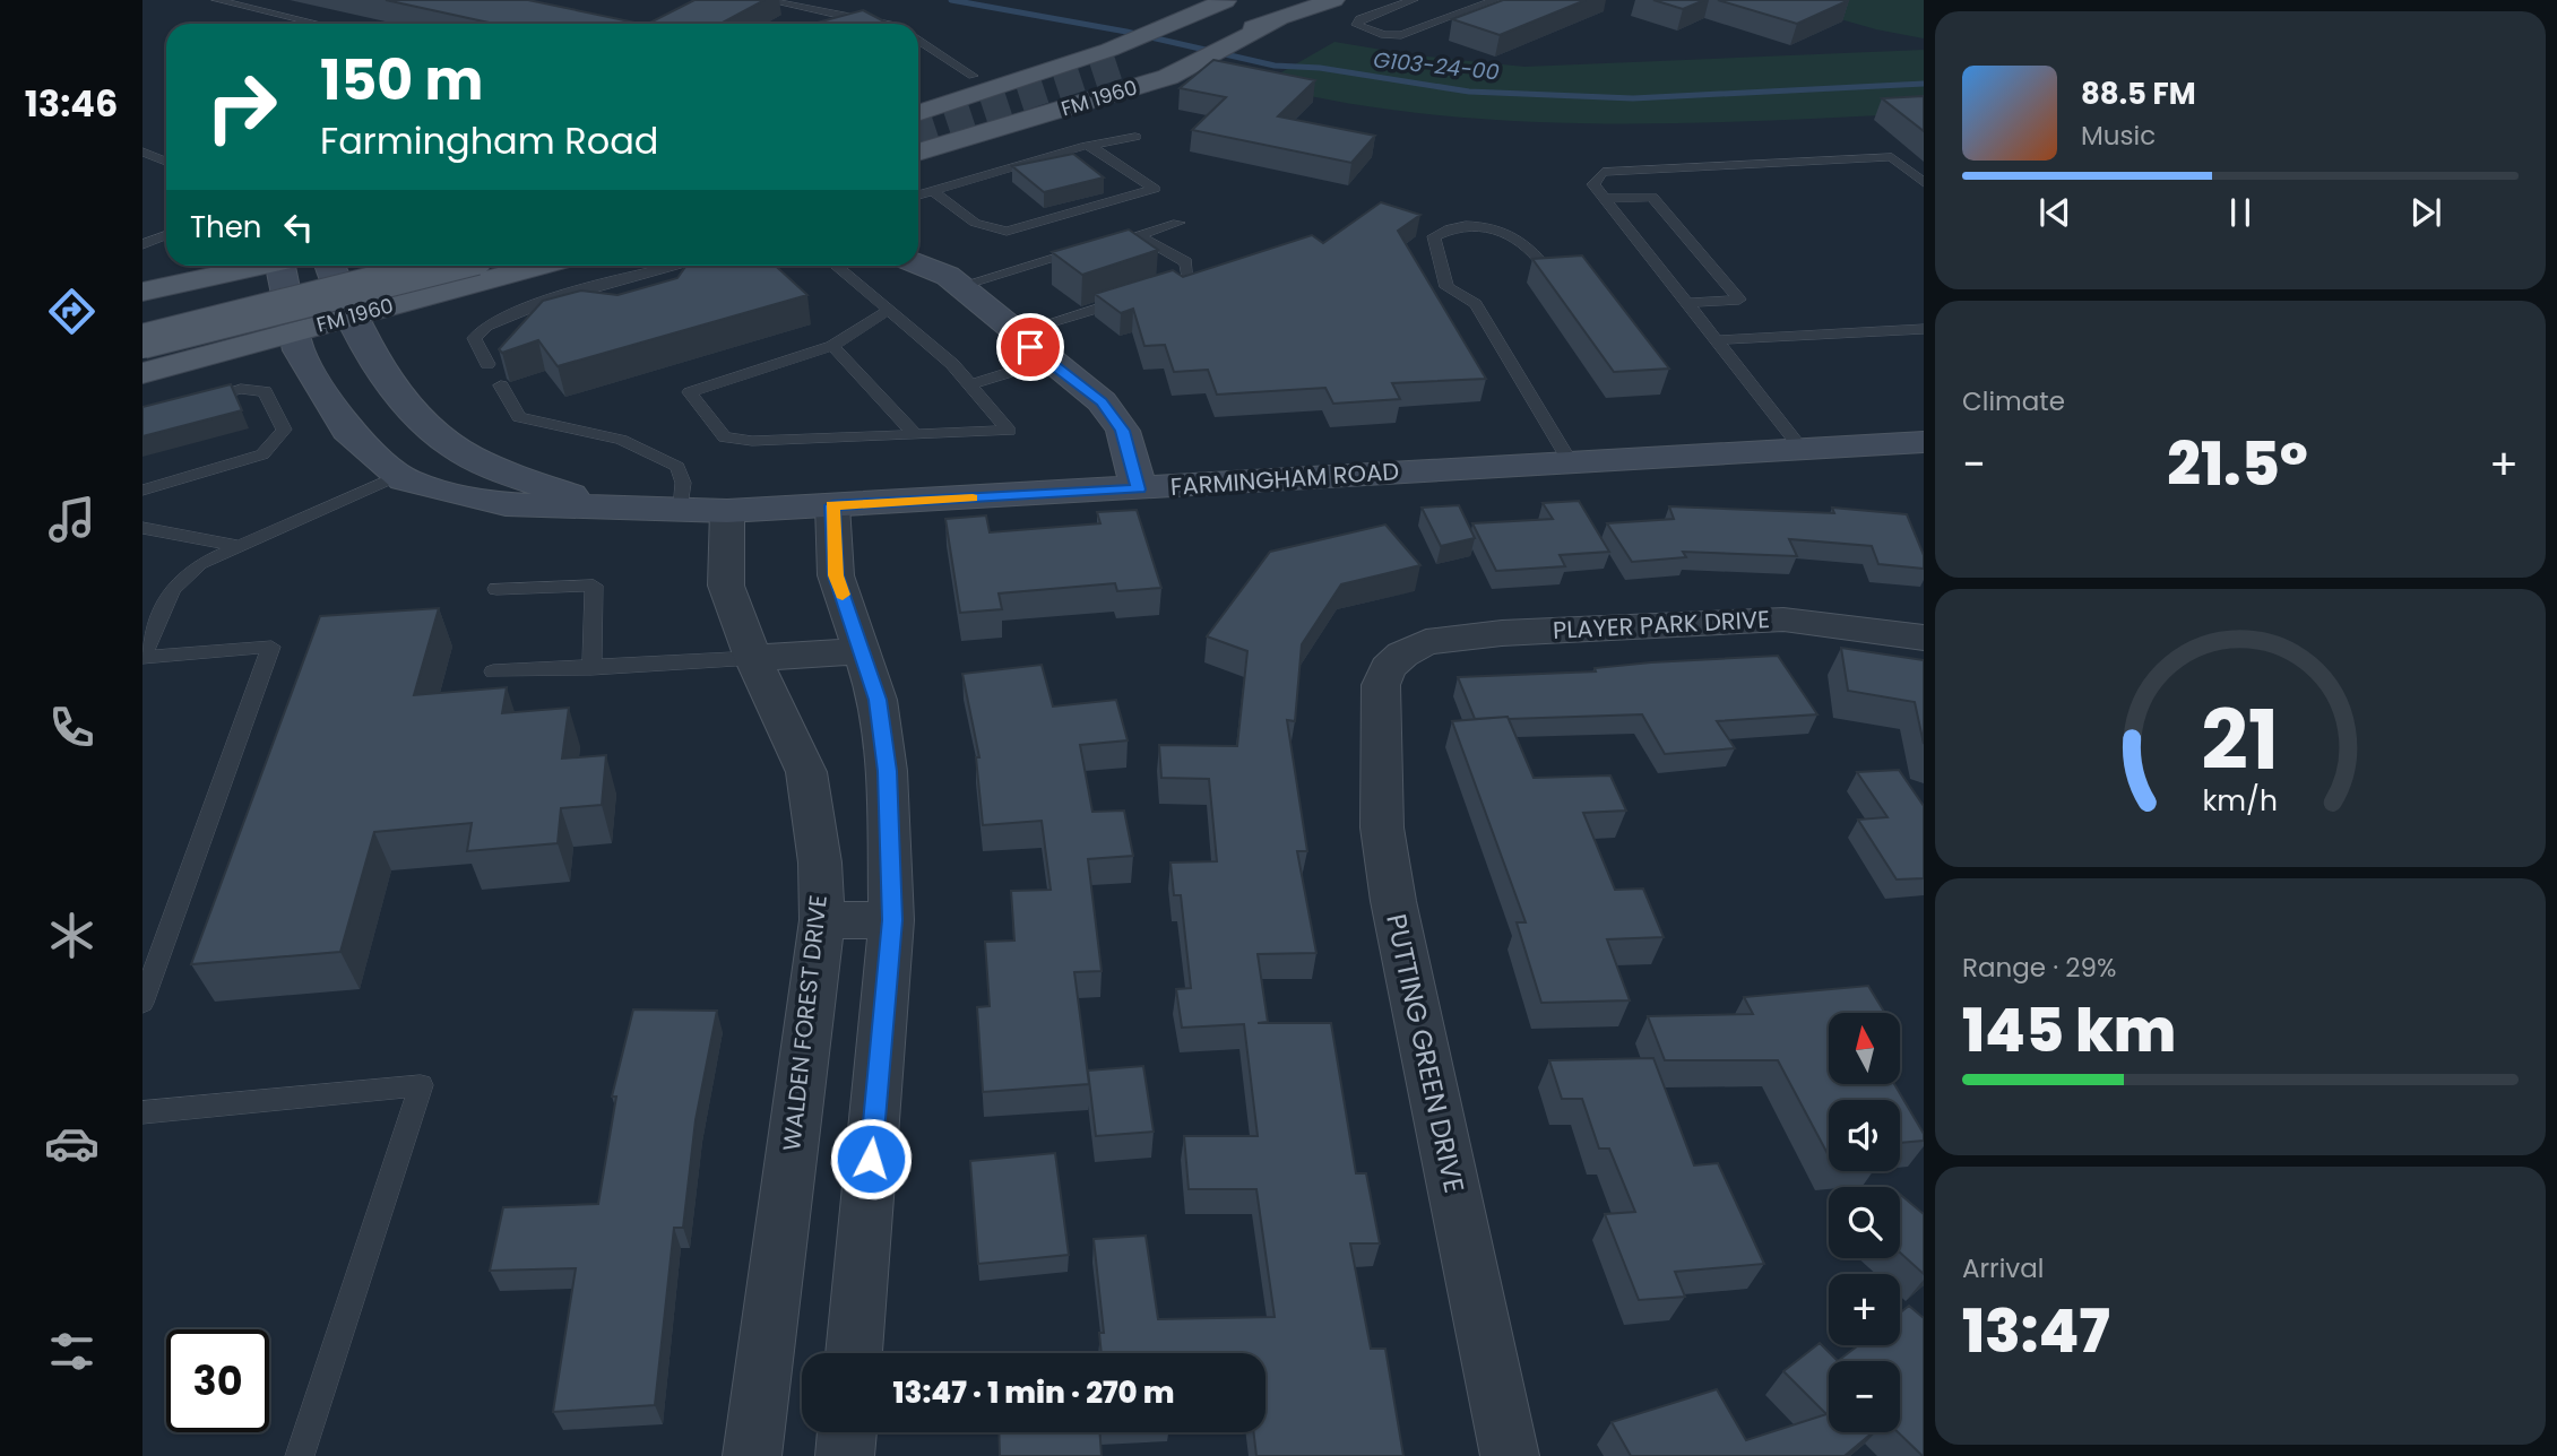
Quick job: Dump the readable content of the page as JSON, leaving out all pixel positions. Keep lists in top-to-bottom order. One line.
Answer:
{"streets":{"main road":["FM 1960"],"street":["FARMINGHAM ROAD","PLAYER PARK DRIVE","WALDEN FOREST DRIVE","PUTTING GREEN DRIVE"]},"crossings":[["FM 1960","FARMINGHAM ROAD"],["FARMINGHAM ROAD","WALDEN FOREST DRIVE"],["PLAYER PARK DRIVE","PUTTING GREEN DRIVE"]],"water":["G103-24-00"],"north":"top","page":{"tabs":"13:46","turn":["150 m","Farmingham Road"],"song":["88.5 FM","Music"],"then":"Then","tile":["Climate",["Range · 29%","145 km"],["Arrival","13:47"]],"heat":["−","21.5°","+"],"map_buttons":["+","−"],"limit":"30","trip":"13:47 · 1 min · 270 m","gauge":["21","km/h"]}}
